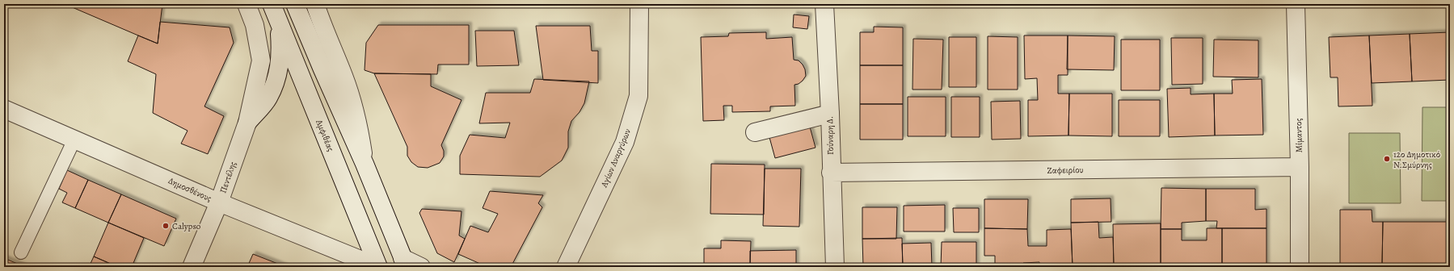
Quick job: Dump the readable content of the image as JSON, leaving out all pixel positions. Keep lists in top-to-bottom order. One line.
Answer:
{"streets":{"street":["Αμφιθέας","Γούναρη Δ.","Μίμαντος","Αγίων Αναργύρων","Ζαφειρίου","Πεντέλης","Δημοσθένους"]},"crossings":[["Αμφιθέας","Δημοσθένους"],["Γούναρη Δ.","Ζαφειρίου"],["Μίμαντος","Ζαφειρίου"],["Πεντέλης","Δημοσθένους"]],"places":["12ο Δημοτικό Ν.Σμύρνης","Calypso"]}
